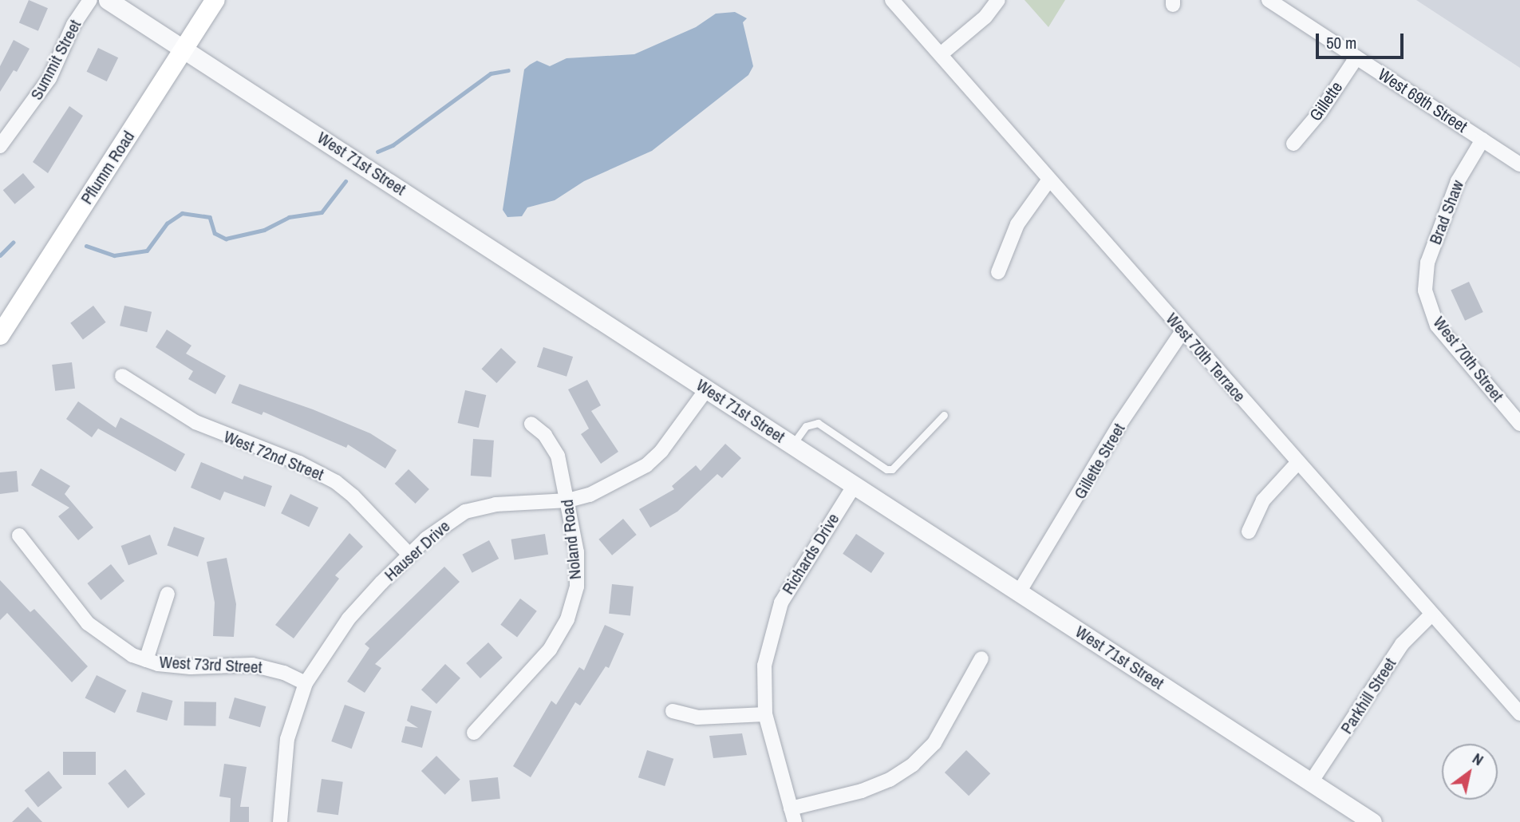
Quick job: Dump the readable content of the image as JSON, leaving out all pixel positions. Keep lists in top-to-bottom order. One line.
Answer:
{"streets":{"main road":["Pflumm Road"],"street":["Summit Street","West 69th Street","Gillette","West 71st Street","Brad Shaw","West 70th Terrace","West 70th Street","West 72nd Street","Gillette Street","Noland Road","Hauser Drive","Richards Drive","West 73rd Street","Parkhill Street"]},"crossings":[["West 69th Street","Gillette"],["West 69th Street","Brad Shaw"],["West 71st Street","Pflumm Road"],["West 71st Street","Gillette Street"],["West 71st Street","Hauser Drive"],["West 71st Street","Richards Drive"],["West 71st Street","Parkhill Street"],["Brad Shaw","West 70th Street"],["West 70th Terrace","Gillette Street"],["West 70th Terrace","Parkhill Street"],["West 72nd Street","Hauser Drive"],["Noland Road","Hauser Drive"],["Hauser Drive","West 73rd Street"]],"scale_bar":"50 m","north":"top right"}
